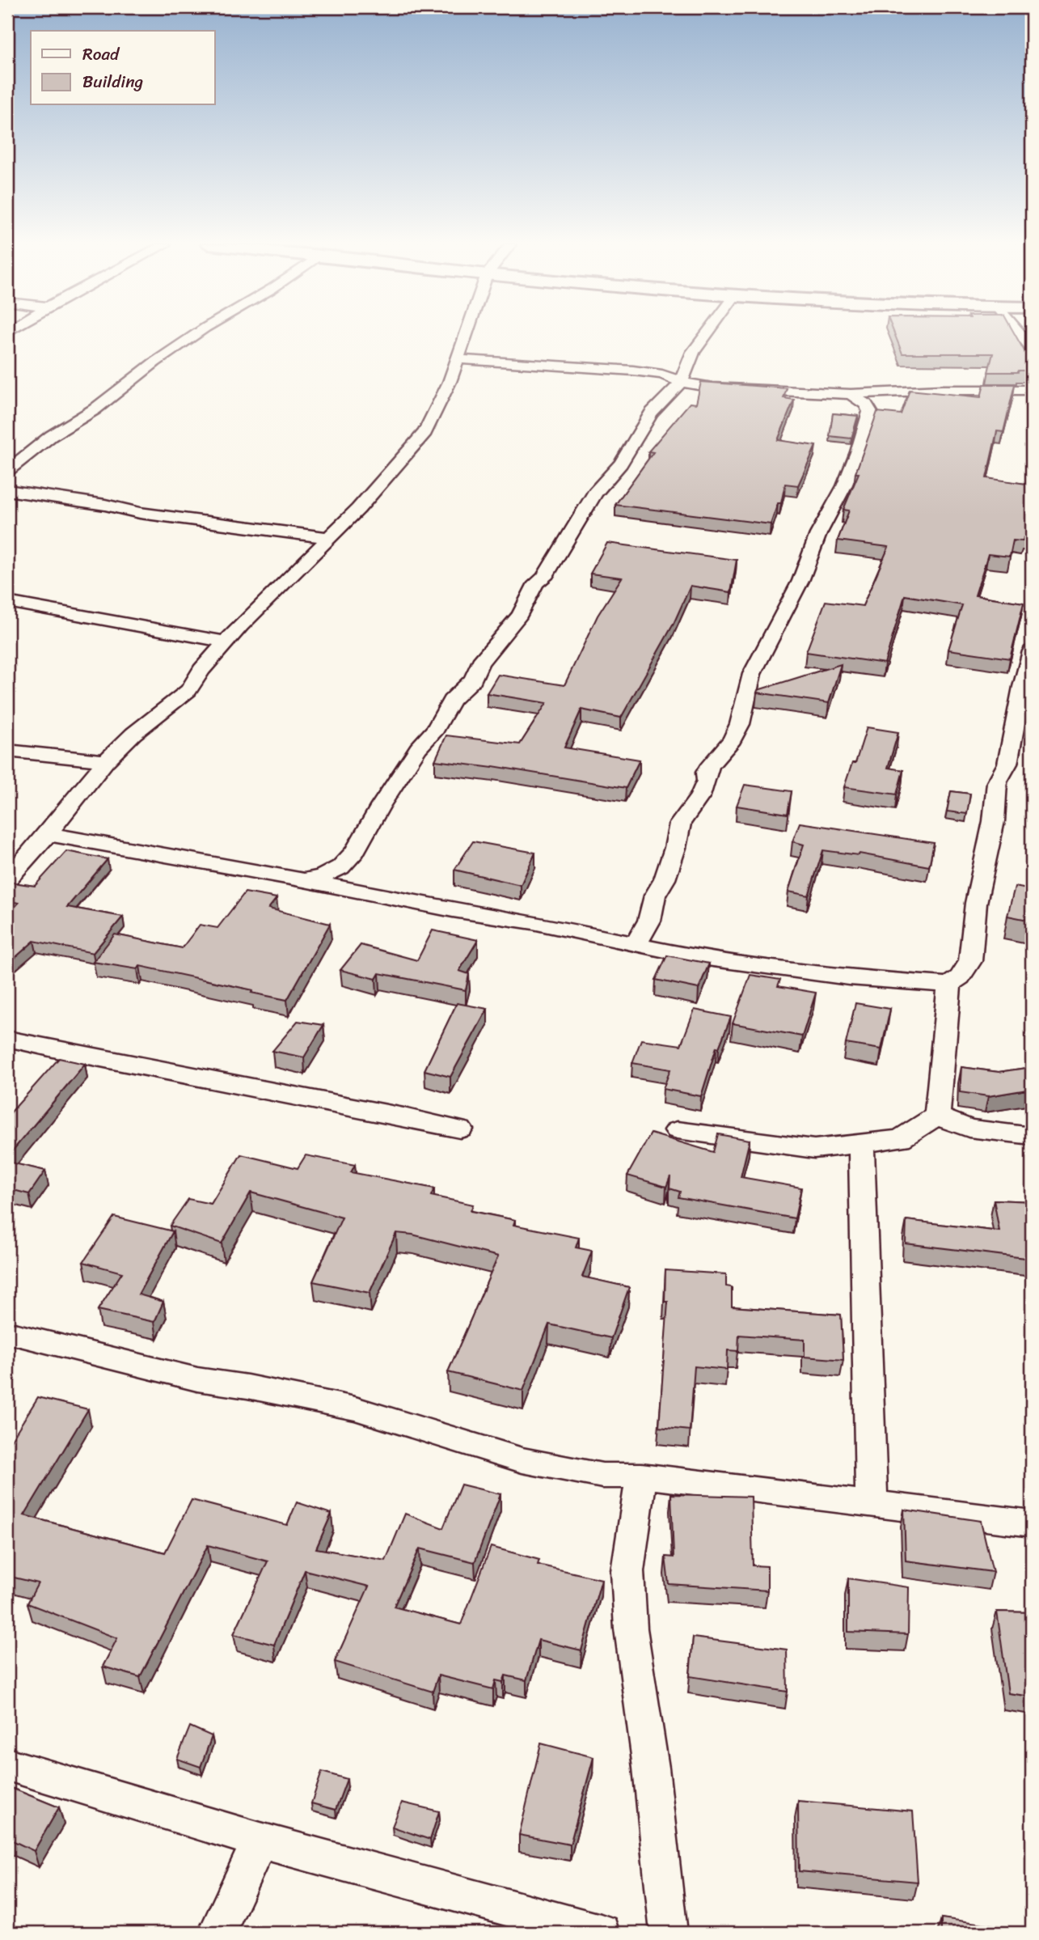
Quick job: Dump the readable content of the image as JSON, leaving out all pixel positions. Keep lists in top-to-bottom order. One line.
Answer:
{"legend":["Road","Building"]}
